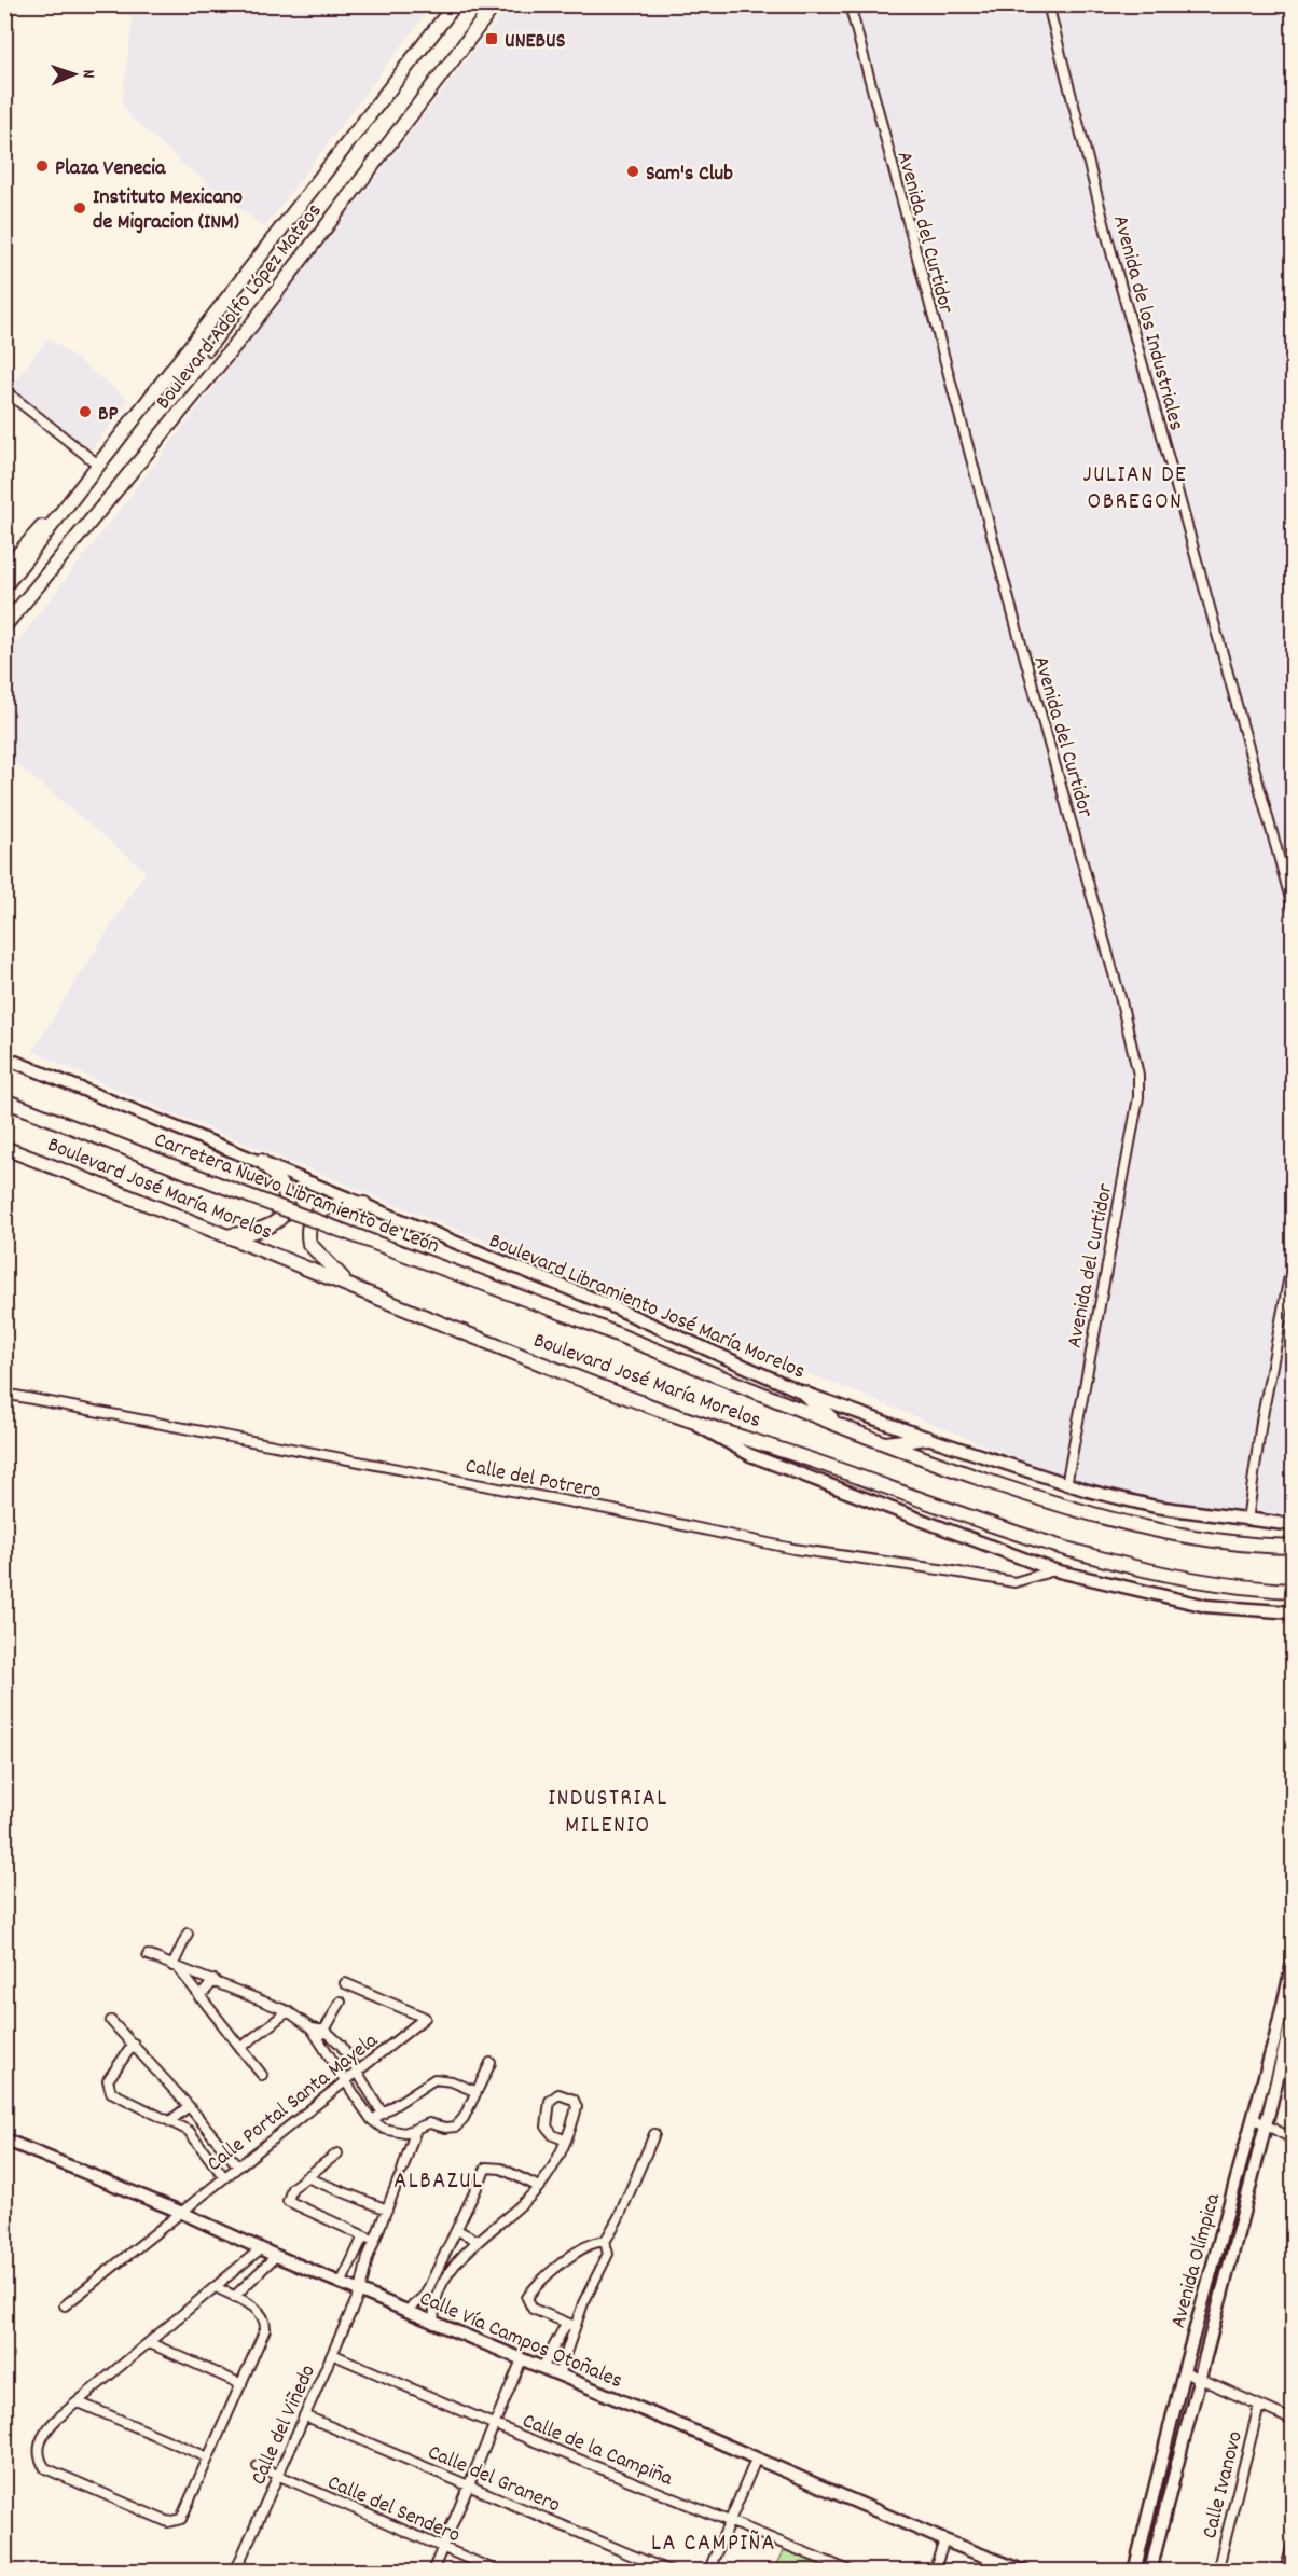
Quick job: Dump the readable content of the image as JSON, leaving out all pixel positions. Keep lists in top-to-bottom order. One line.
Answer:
{"streets":{"main road":["Boulevard Adolfo López Mateos","Boulevard José María Morelos","Carretera Nuevo Libramiento de León"],"street":["Avenida del Curtidor","Avenida de los Industriales","Boulevard Libramiento José María Morelos","Calle del Potrero","Calle Portal Santa Mayela","Avenida Olímpica","Calle Vía Campos Otoñales","Calle del Viñedo","Calle de la Campiña","Calle del Granero","Calle Ivanovo","Calle del Sendero"]},"crossings":[["Avenida del Curtidor","Boulevard Libramiento José María Morelos"],["Boulevard José María Morelos","Carretera Nuevo Libramiento de León"],["Calle Portal Santa Mayela","Calle Vía Campos Otoñales"],["Calle Vía Campos Otoñales","Calle del Viñedo"],["Calle del Viñedo","Calle de la Campiña"],["Calle del Viñedo","Calle del Granero"],["Calle del Viñedo","Calle del Sendero"]],"districts":["JULIAN DE OBREGON","INDUSTRIAL MILENIO","ALBAZUL","LA CAMPIÑA"],"places":{"transit":["UNEBUS"],"other":["Plaza Venecia","Sam's Club","Instituto Mexicano de Migracion (INM)","BP"]},"north":"right"}
